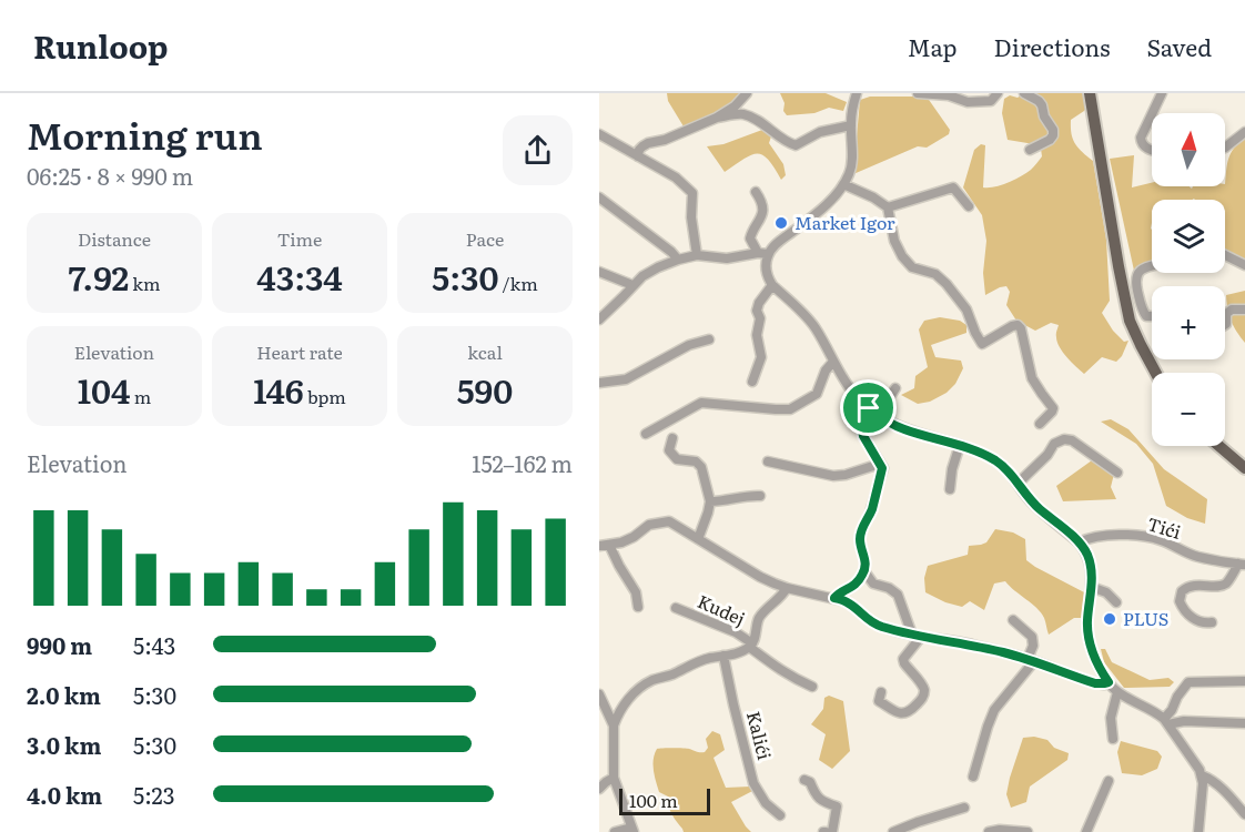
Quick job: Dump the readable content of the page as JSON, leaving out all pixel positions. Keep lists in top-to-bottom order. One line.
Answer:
{"streets":{"street":["Tići","Kudej","Kalići"]},"places":["Market Igor","PLUS"],"scale_bar":"100 m","north":"top","page":{"header":"Runloop","nav":["Map","Directions","Saved"],"heading":["Morning run","06:25 · 8 × 990 m"],"map_buttons":["+","−"],"stats":[["Distance","7.92 km"],["Time","43:34"],["Pace","5:30 /km"],["Elevation","104 m"],["Heart rate","146 bpm"],["kcal","590"]],"chart":["Elevation","152–162 m"],"list":[{"name":"990 m","note":"5:43"},{"name":"2.0 km","note":"5:30"},{"name":"3.0 km","note":"5:30"},{"name":"4.0 km","note":"5:23"}],"scale":"100 m"}}
